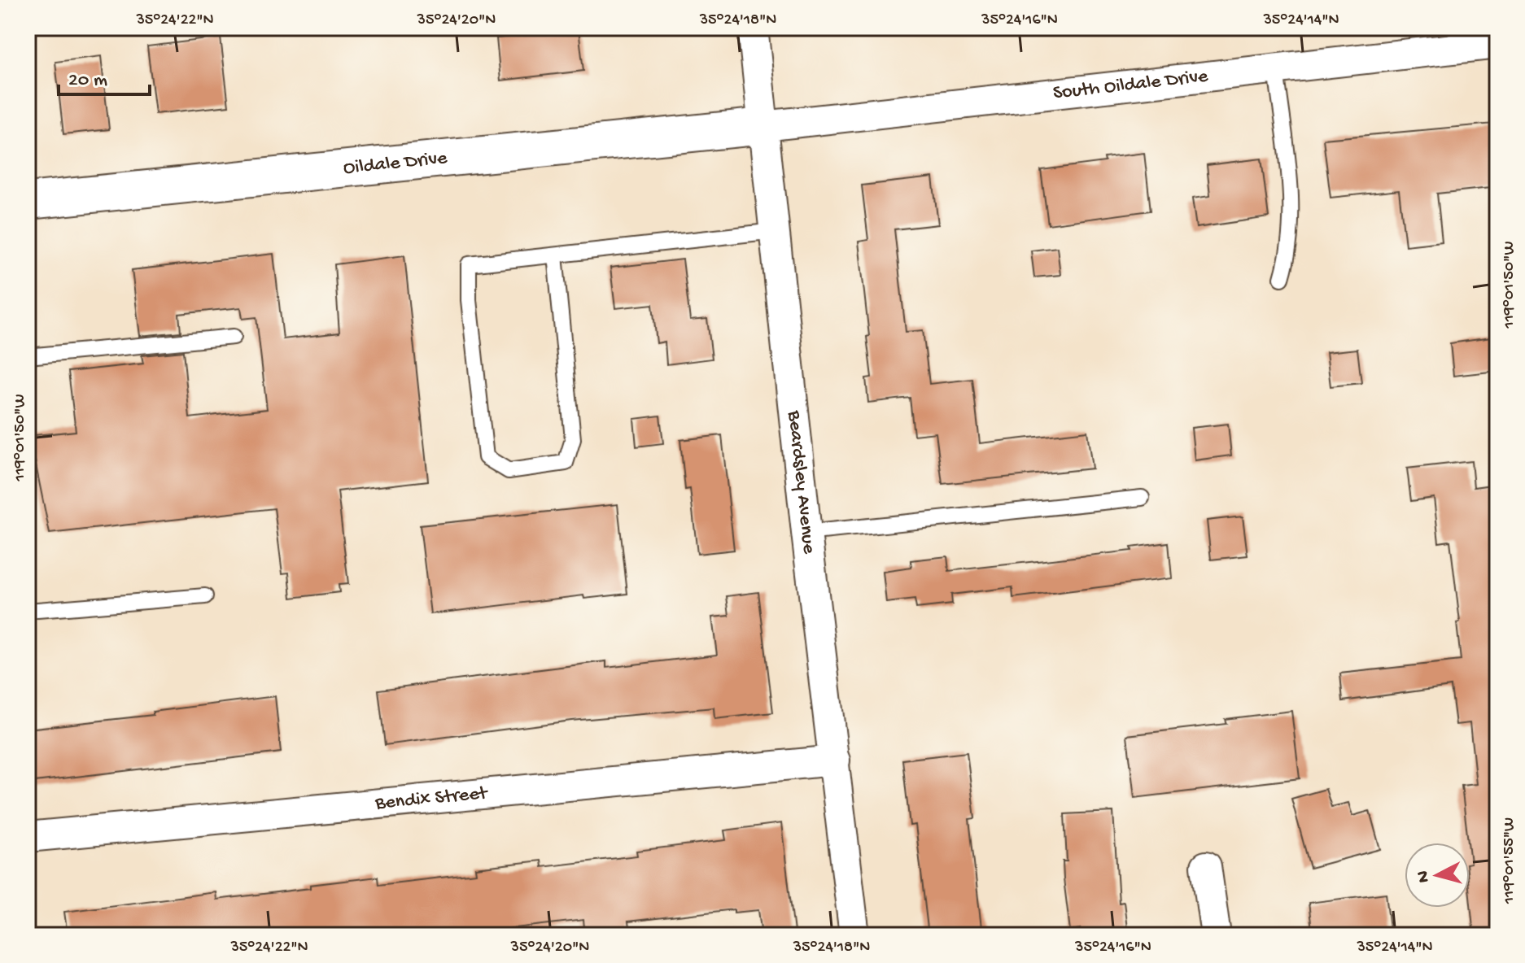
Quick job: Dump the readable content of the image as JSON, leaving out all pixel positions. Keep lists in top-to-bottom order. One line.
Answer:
{"streets":{"street":["South Oildale Drive","Oildale Drive","Beardsley Avenue","Bendix Street"]},"crossings":[["South Oildale Drive","Oildale Drive"],["South Oildale Drive","Beardsley Avenue"],["Oildale Drive","Beardsley Avenue"],["Beardsley Avenue","Bendix Street"]],"scale_bar":"20 m","north":"left","coordinates":["35°24'22\"N","35°24'20\"N","35°24'18\"N","35°24'16\"N","35°24'14\"N","119°01'50\"W","119°01'55\"W"]}
